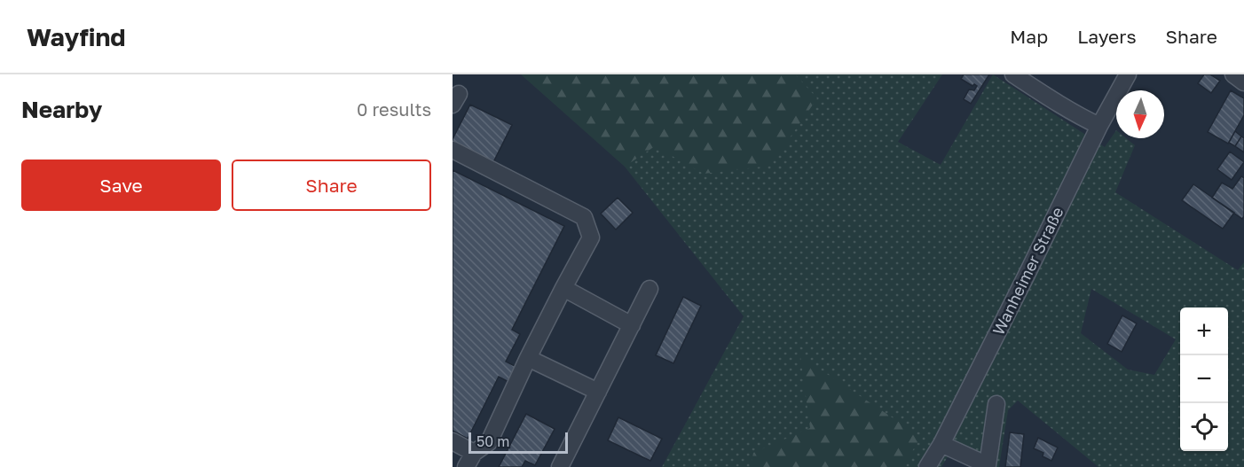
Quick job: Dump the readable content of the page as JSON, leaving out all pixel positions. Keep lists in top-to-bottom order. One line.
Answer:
{"streets":{"street":["Wanheimer Straße"]},"scale_bar":"50 m","north":"bottom","page":{"header":"Wayfind","nav":["Map","Layers","Share"],"heading":["Nearby","0 results"],"buttons":["Save","Share"],"map_buttons":["+","−"],"scale":"50 m"}}
